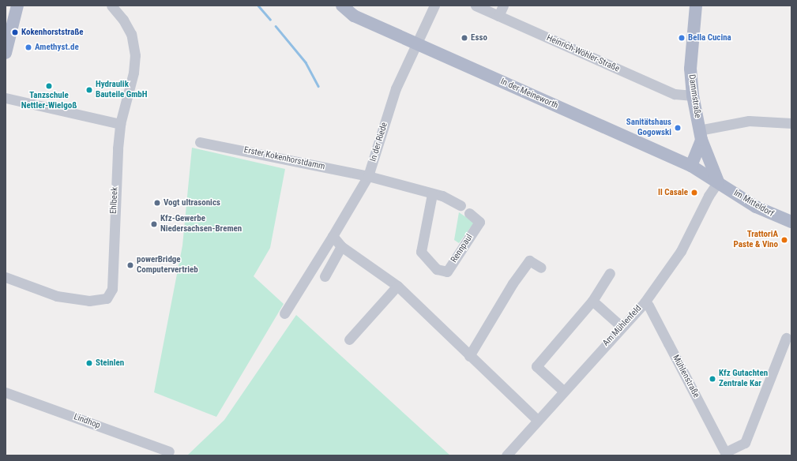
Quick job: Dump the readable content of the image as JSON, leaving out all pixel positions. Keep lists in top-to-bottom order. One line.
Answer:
{"streets":{"main road":["In der Meineworth","Dammstraße","Im Mitteldorf"],"street":["Heinrich-Wöhler-Straße","In der Riede","Erster Kokenhorstdamm","Ehlbeek","Rennpaul","Am Mühlenfeld","Mühlenstraße","Lindhop"]},"crossings":[["Heinrich-Wöhler-Straße","Dammstraße"],["In der Meineworth","Dammstraße"],["In der Meineworth","In der Riede"],["In der Meineworth","Im Mitteldorf"],["In der Meineworth","Am Mühlenfeld"],["Dammstraße","Im Mitteldorf"],["Dammstraße","Am Mühlenfeld"],["In der Riede","Erster Kokenhorstdamm"],["Im Mitteldorf","Am Mühlenfeld"],["Am Mühlenfeld","Mühlenstraße"]],"places":["Kokenhorststraße","Esso","Bella Cucina","Amethyst.de","Tanzschule Nettler-Wielgoß","Hydraulik Bauteile GmbH","Sanitätshaus Gogowski","Il Casale","Vogt ultrasonics","Kfz-Gewerbe Niedersachsen-Bremen","TrattoriA Paste & Vino","powerBridge Computervertrieb","Steinlen","Kfz Gutachten Zentrale Kar"]}
